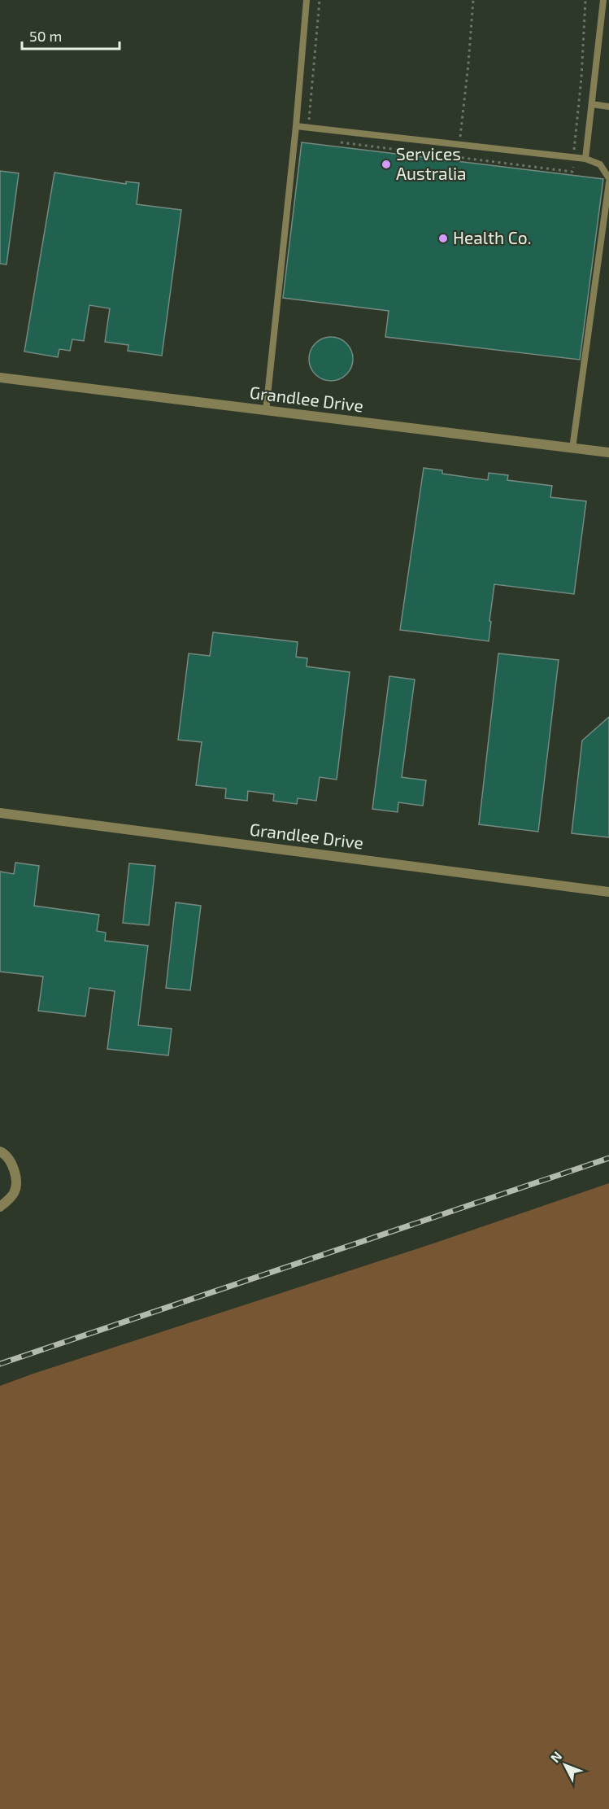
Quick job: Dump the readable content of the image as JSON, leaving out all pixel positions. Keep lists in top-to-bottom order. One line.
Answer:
{"streets":{"street":["Grandlee Drive"]},"places":["Services Australia","Health Co."],"scale_bar":"50 m","north":"top left"}
